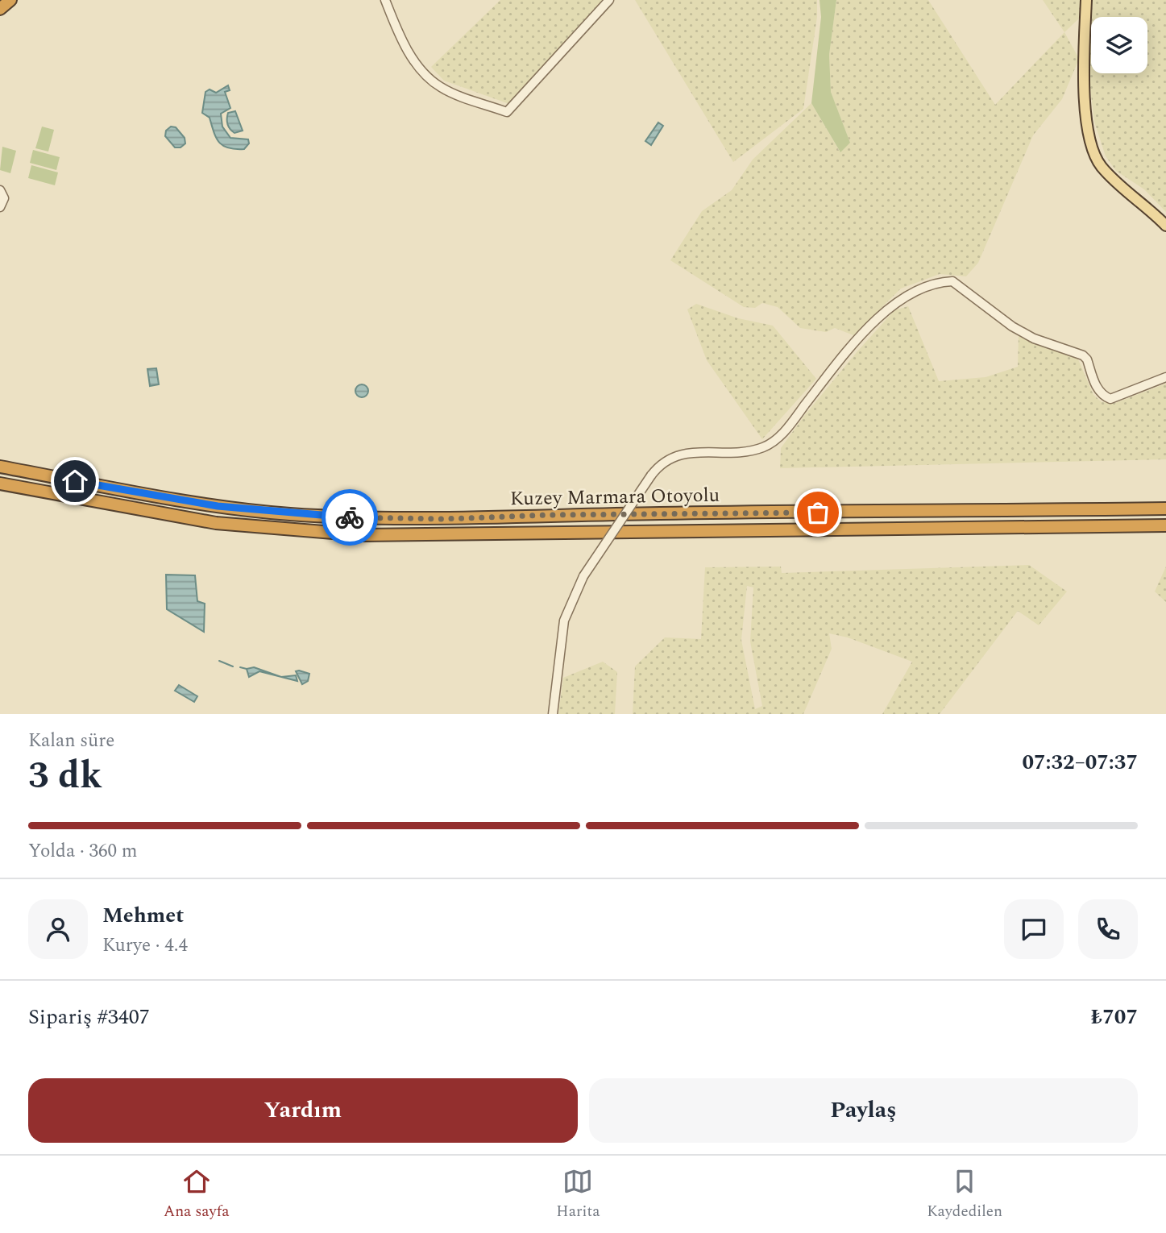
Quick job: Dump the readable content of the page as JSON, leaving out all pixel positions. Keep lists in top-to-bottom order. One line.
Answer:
{"streets":{"highway":["Kuzey Marmara Otoyolu"]},"page":{"heading":["3 dk","Kalan süre","07:32–07:37"],"panel":["Mehmet","Kurye · 4.4","Sipariş #3407","₺707"],"bar":"Yolda · 360 m","buttons":["Yardım","Paylaş"],"tabs":["Ana sayfa","Harita","Kaydedilen"]}}
